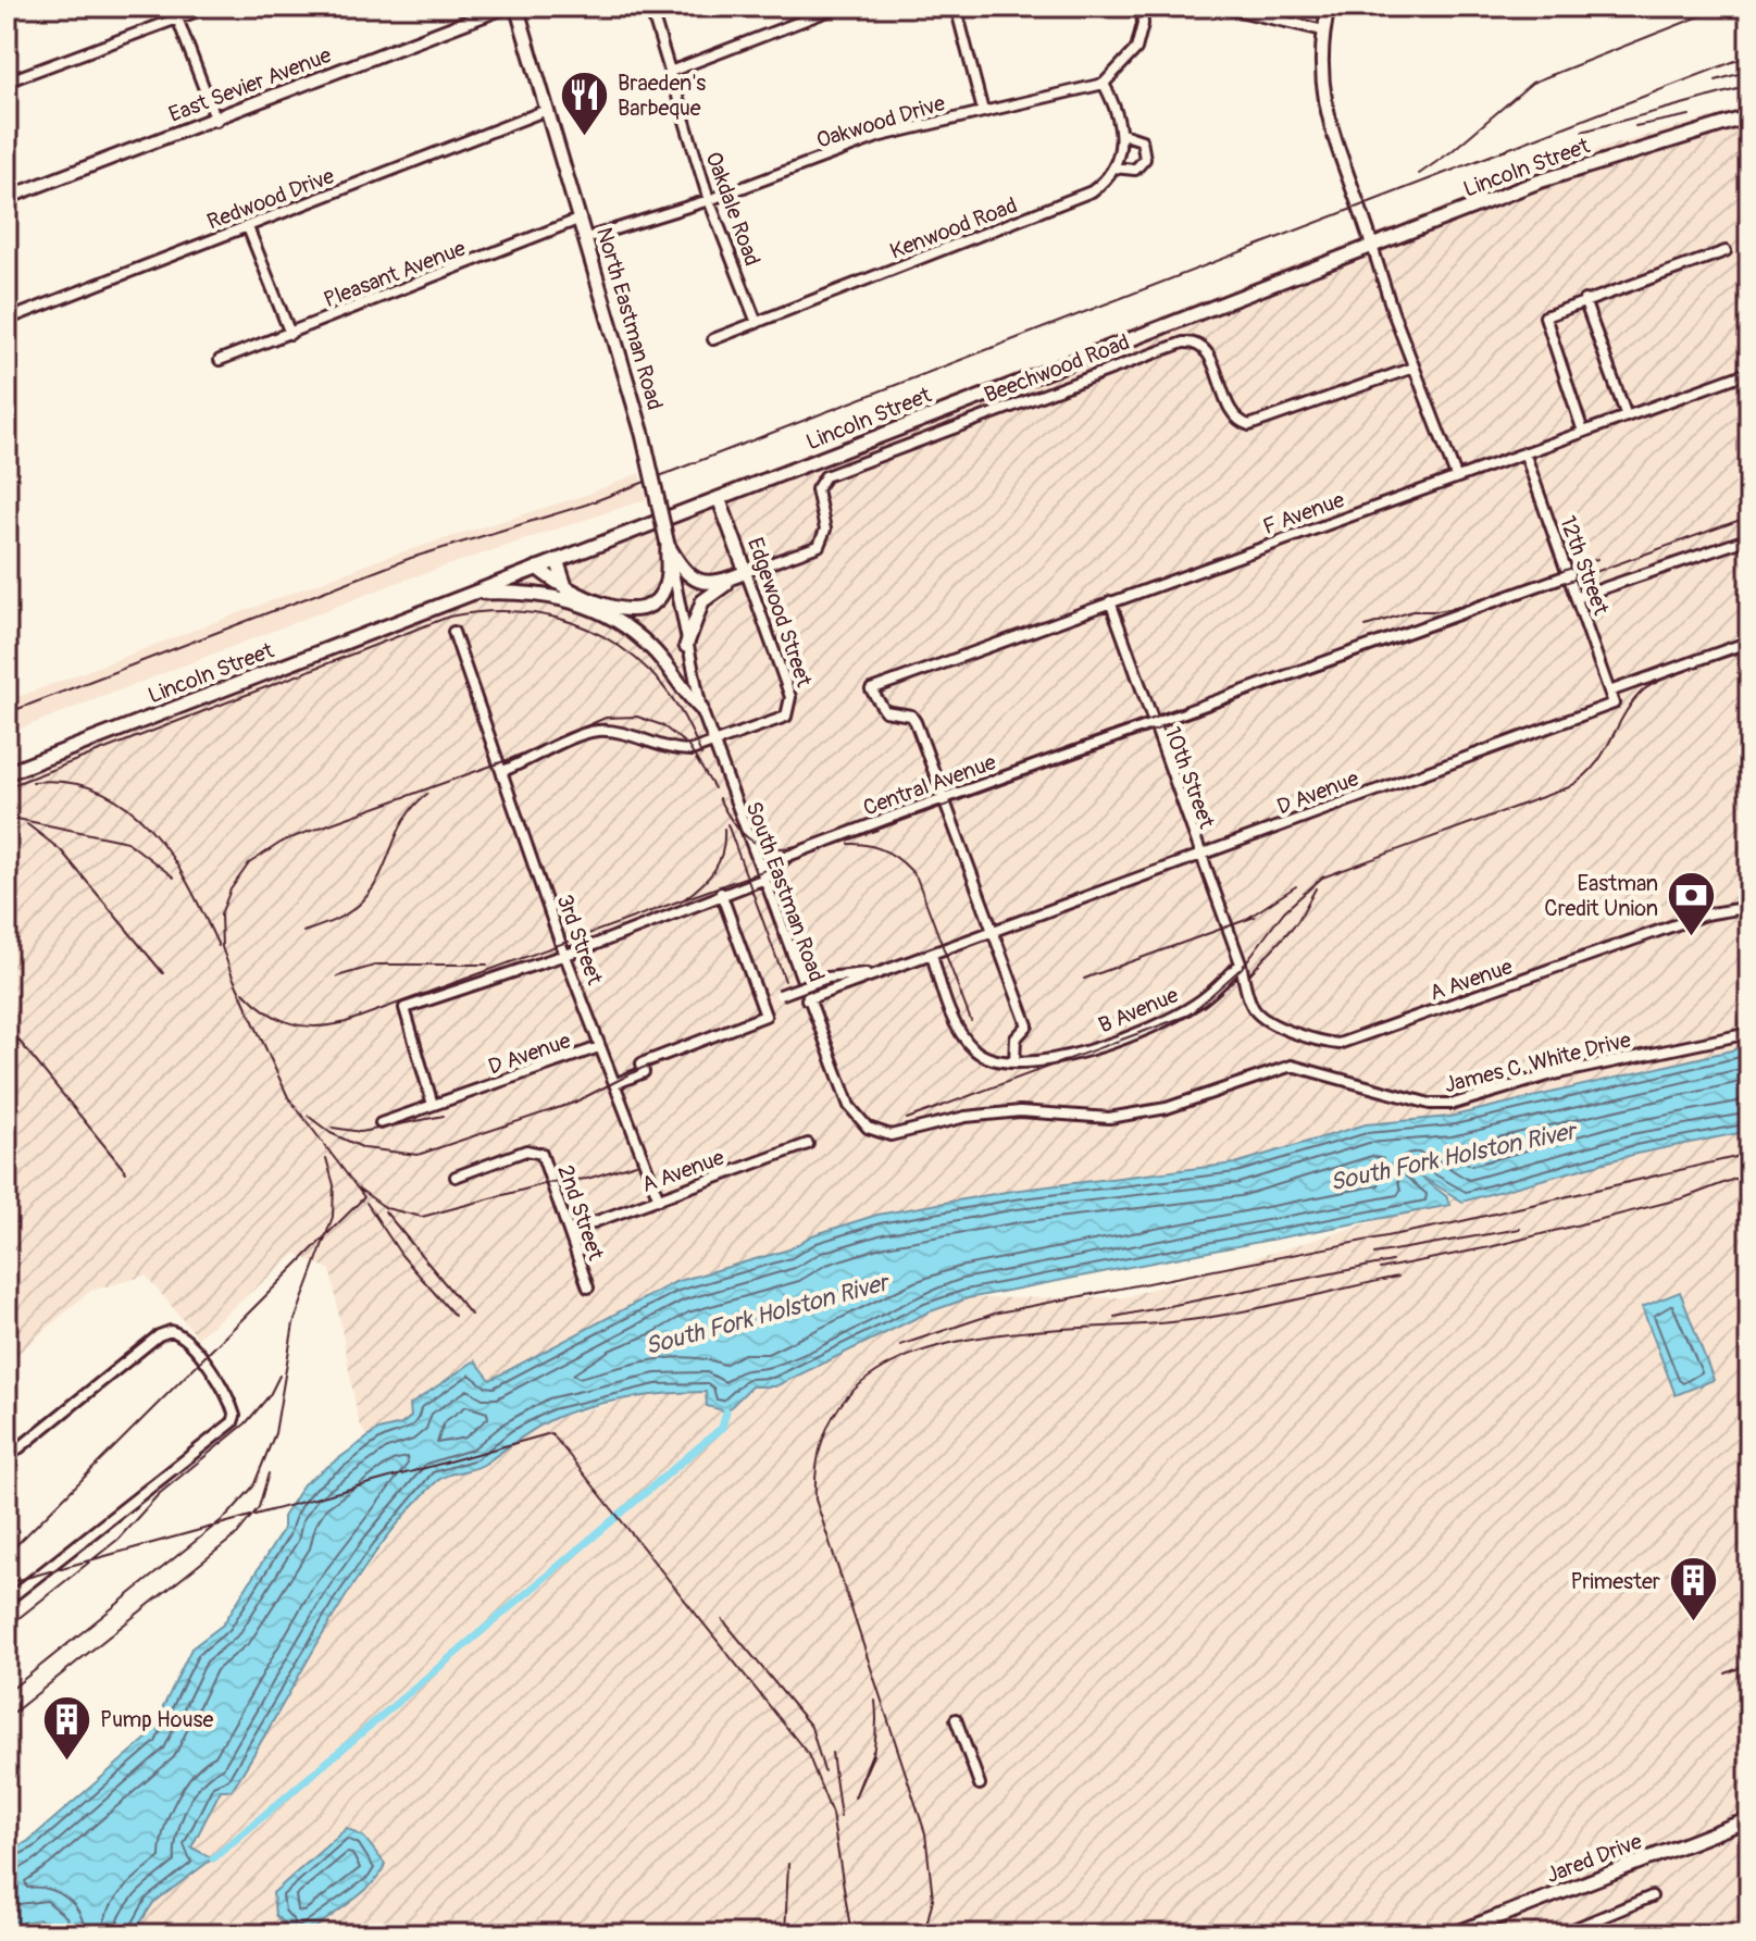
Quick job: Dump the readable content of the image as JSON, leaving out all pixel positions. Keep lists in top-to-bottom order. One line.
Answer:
{"streets":{"main road":["Lincoln Street","North Eastman Road","Edgewood Street","Jared Drive"],"street":["East Sevier Avenue","Oakwood Drive","Redwood Drive","Oakdale Road","Kenwood Road","Pleasant Avenue","Beechwood Road","F Avenue","12th Street","10th Street","Central Avenue","D Avenue","South Eastman Road","3rd Street","A Avenue","B Avenue","James C. White Drive","2nd Street"]},"crossings":[["Oakwood Drive","Oakdale Road"],["Oakwood Drive","North Eastman Road"],["Lincoln Street","Edgewood Street"],["Redwood Drive","North Eastman Road"],["Oakdale Road","Kenwood Road"],["Pleasant Avenue","North Eastman Road"],["North Eastman Road","South Eastman Road"],["Beechwood Road","Edgewood Street"],["F Avenue","12th Street"],["F Avenue","10th Street"],["F Avenue","Central Avenue"],["12th Street","Central Avenue"],["12th Street","D Avenue"],["Edgewood Street","South Eastman Road"],["10th Street","Central Avenue"],["10th Street","D Avenue"],["10th Street","A Avenue"],["10th Street","B Avenue"],["Central Avenue","D Avenue"],["Central Avenue","South Eastman Road"],["Central Avenue","3rd Street"],["D Avenue","South Eastman Road"],["D Avenue","3rd Street"],["South Eastman Road","James C. White Drive"],["A Avenue","B Avenue"],["A Avenue","2nd Street"]],"water":["South Fork Holston River"],"places":{"restaurant":["Braeden's Barbeque"],"bank":["Eastman Credit Union"],"building":["Primester","Pump House"]}}
